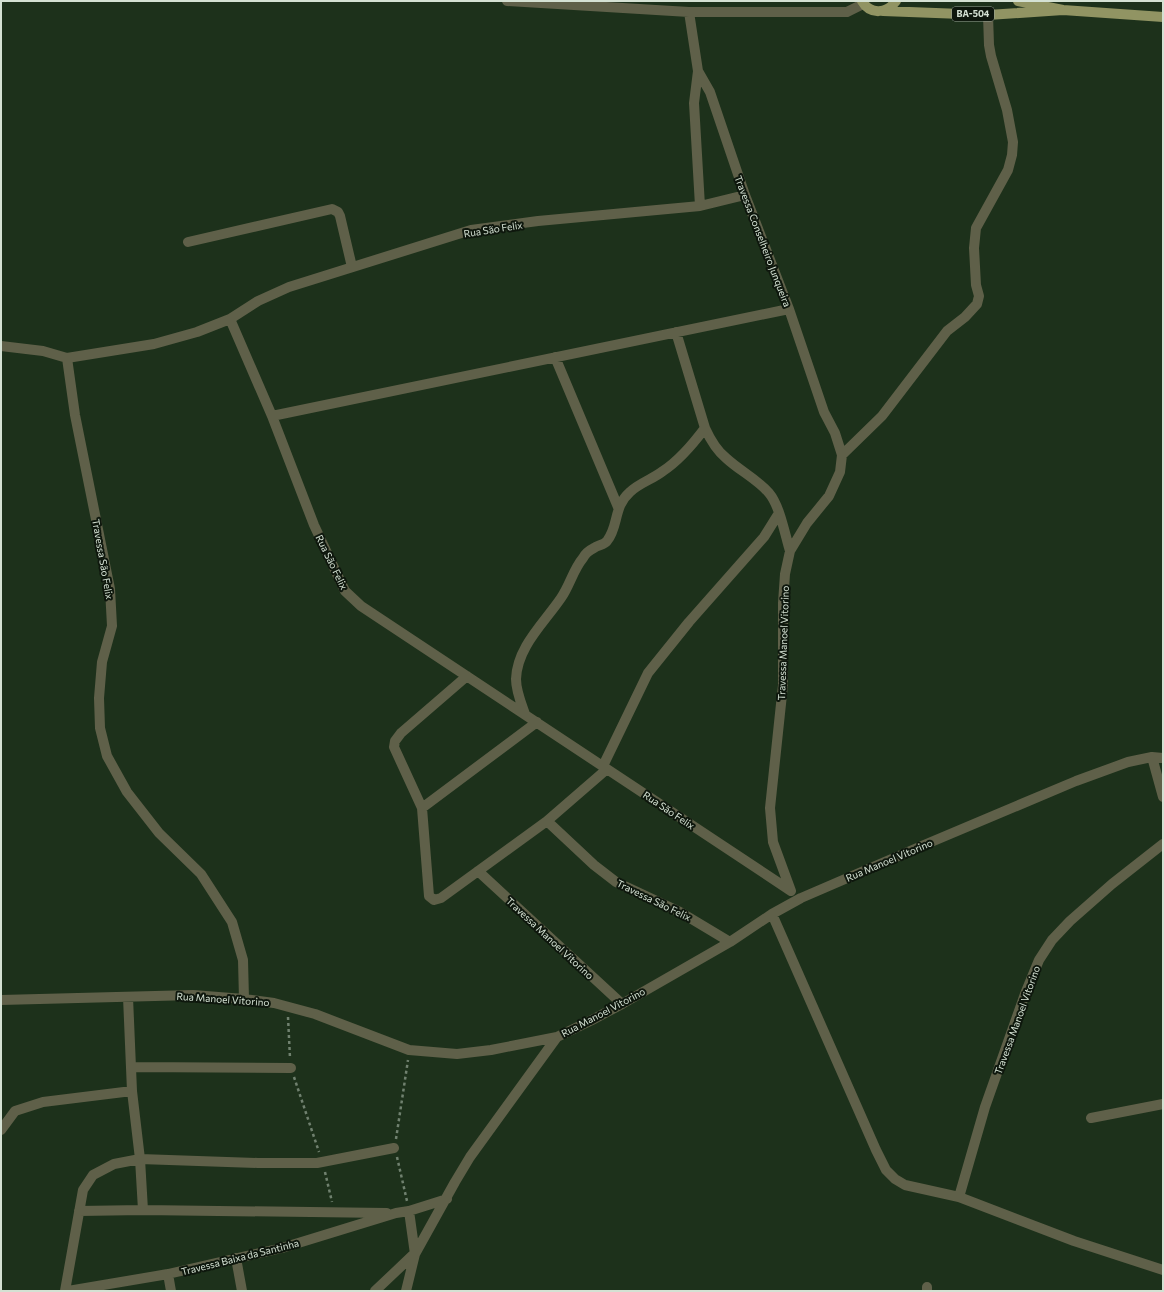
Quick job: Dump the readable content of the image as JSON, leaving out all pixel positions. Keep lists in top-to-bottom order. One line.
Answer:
{"streets":{"main road":["BA-504"],"street":["Rua São Felix","Travessa Conselheiro Junqueira","Travessa São Felix","Travessa Manoel Vitorino","Rua Manoel Vitorino","Travessa Baixa da Santinha"]},"crossings":[["Rua São Felix","Travessa Conselheiro Junqueira"],["Rua São Felix","Travessa São Felix"],["Rua São Felix","Travessa Manoel Vitorino"],["Rua São Felix","Rua Manoel Vitorino"],["Travessa Conselheiro Junqueira","Travessa Manoel Vitorino"],["Travessa São Felix","Rua Manoel Vitorino"],["Travessa Manoel Vitorino","Rua Manoel Vitorino"]]}
